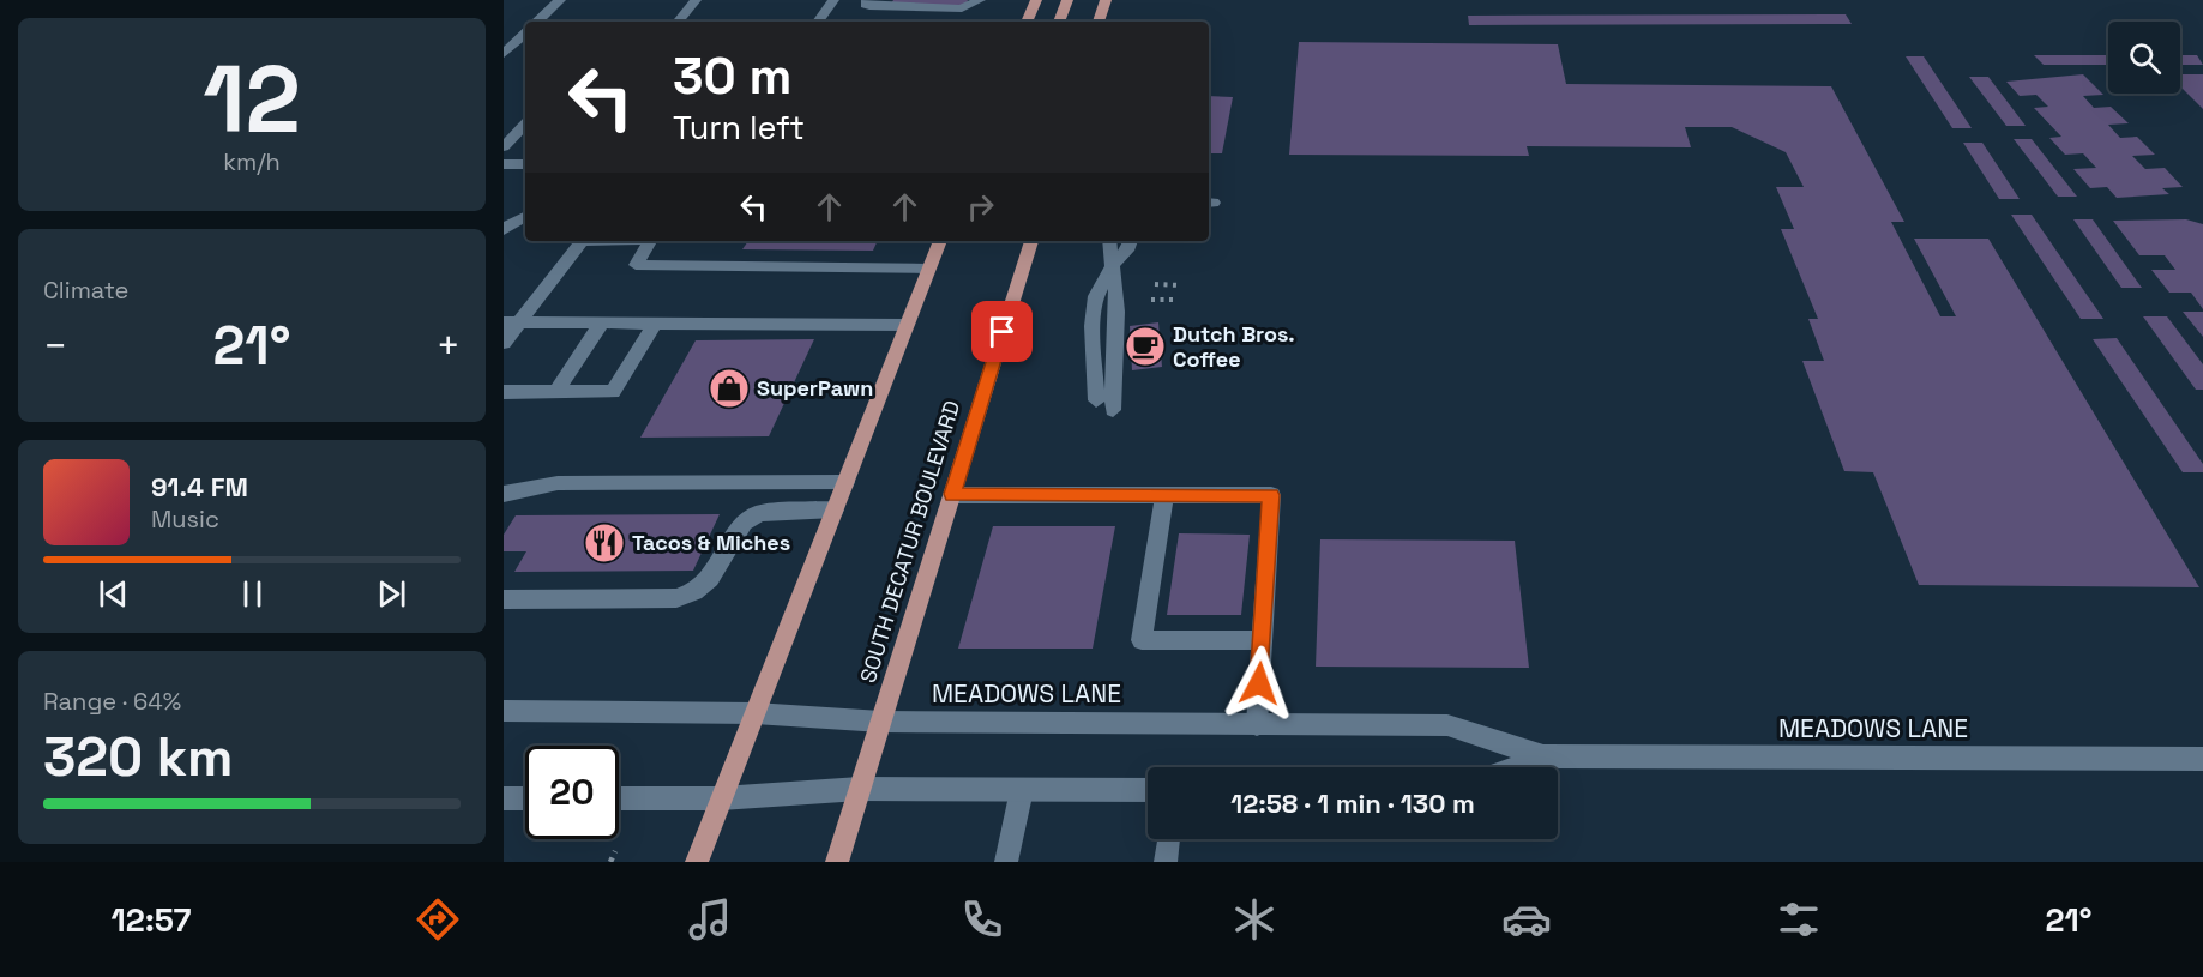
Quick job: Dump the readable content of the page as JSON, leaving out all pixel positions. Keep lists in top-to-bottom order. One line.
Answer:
{"streets":{"main road":["SOUTH DECATUR BOULEVARD"],"street":["MEADOWS LANE"]},"crossings":[["SOUTH DECATUR BOULEVARD","MEADOWS LANE"]],"places":{"cafe":["Dutch Bros. Coffee"],"shop":["SuperPawn"],"restaurant":["Tacos & Miches"]},"page":{"tile":[["12","km/h"],"Climate",["Range · 64%","320 km"]],"turn":["30 m","Turn left"],"heat":["−","21°","+"],"song":["91.4 FM","Music"],"limit":"20","trip":"12:58 · 1 min · 130 m","tabs":["12:57","21°"]}}
